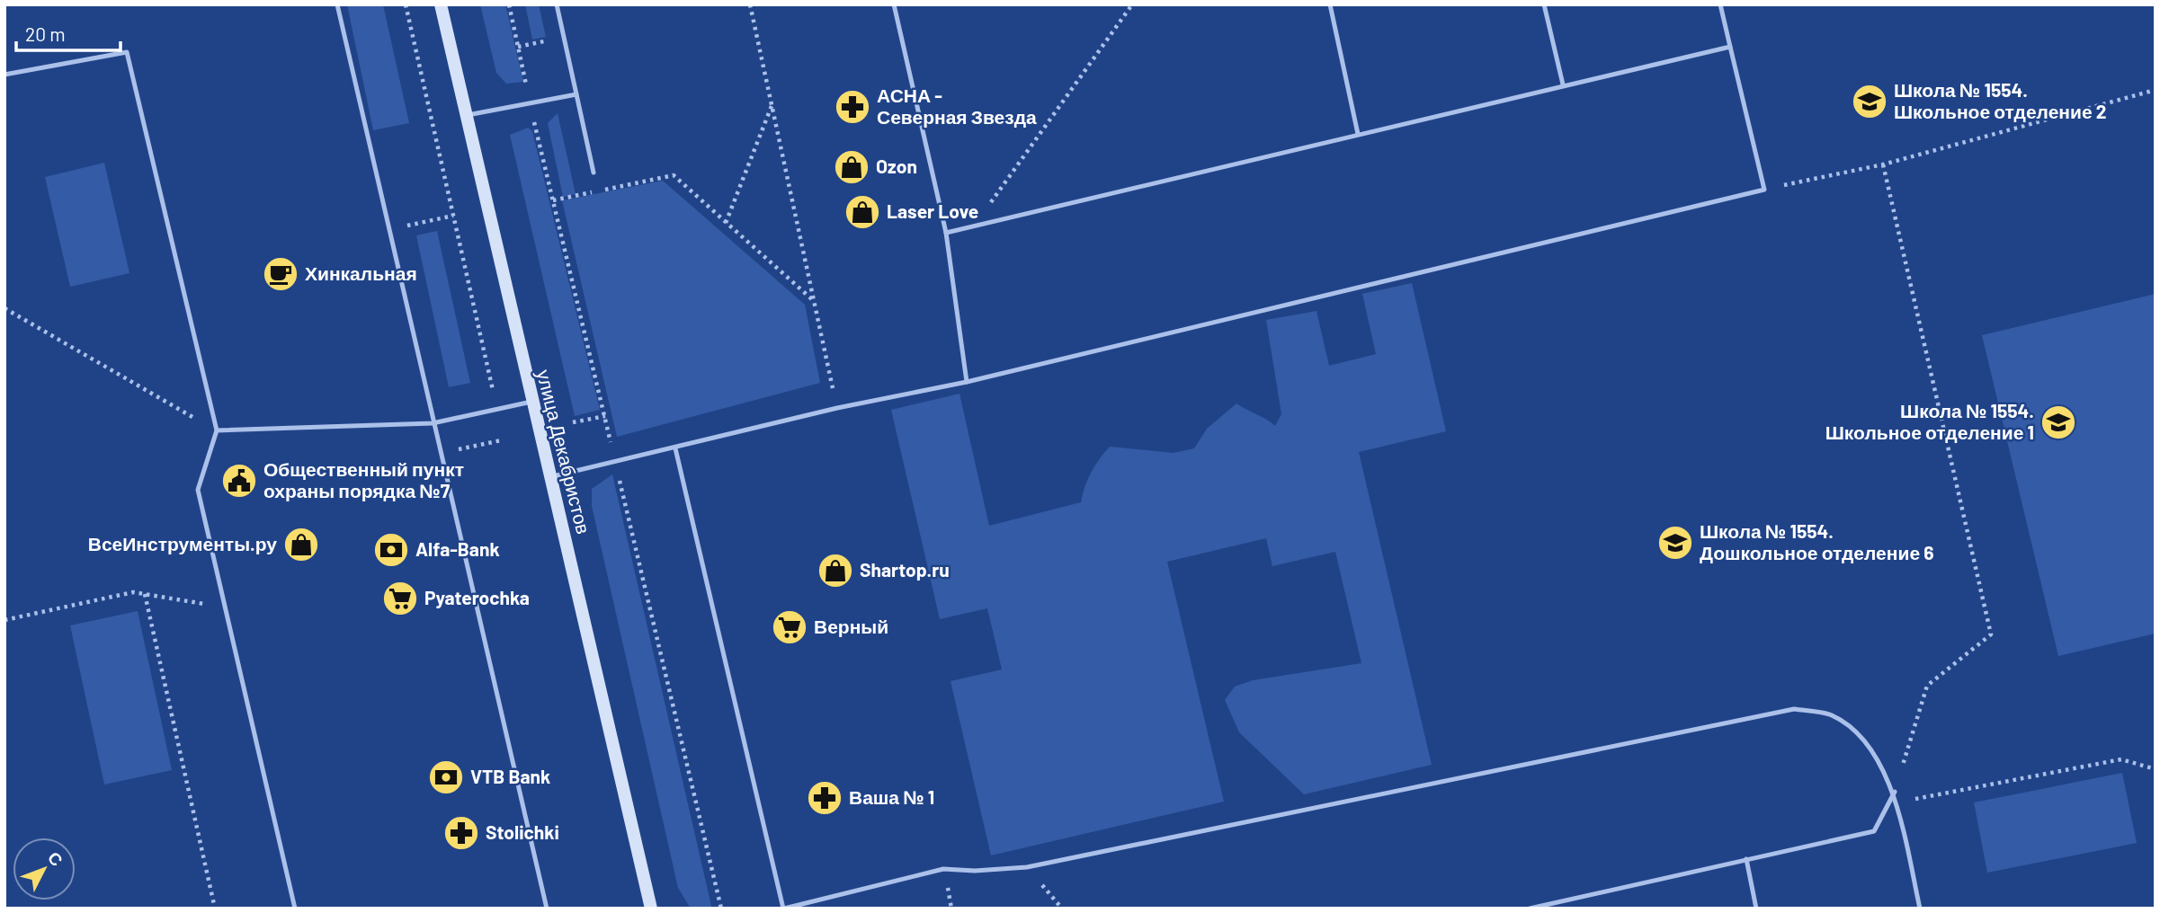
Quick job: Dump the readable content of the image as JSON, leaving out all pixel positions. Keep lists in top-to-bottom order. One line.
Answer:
{"streets":{"main road":["улица Декабристов"]},"places":{"school or university":["Школа № 1554. Школьное отделение 2","Школа № 1554. Школьное отделение 1","Школа № 1554. Дошкольное отделение 6"],"pharmacy":["АСНА - Северная Звезда","Ваша № 1","Stolichki"],"shop":["Ozon","Laser Love","ВсеИнструменты.ру","Shartop.ru"],"cafe":["Хинкальная"],"public building":["Общественный пункт охраны порядка №7"],"bank":["Alfa-Bank","VTB Bank"],"supermarket":["Pyaterochka","Верный"]},"scale_bar":"20 m","north":"top right"}
